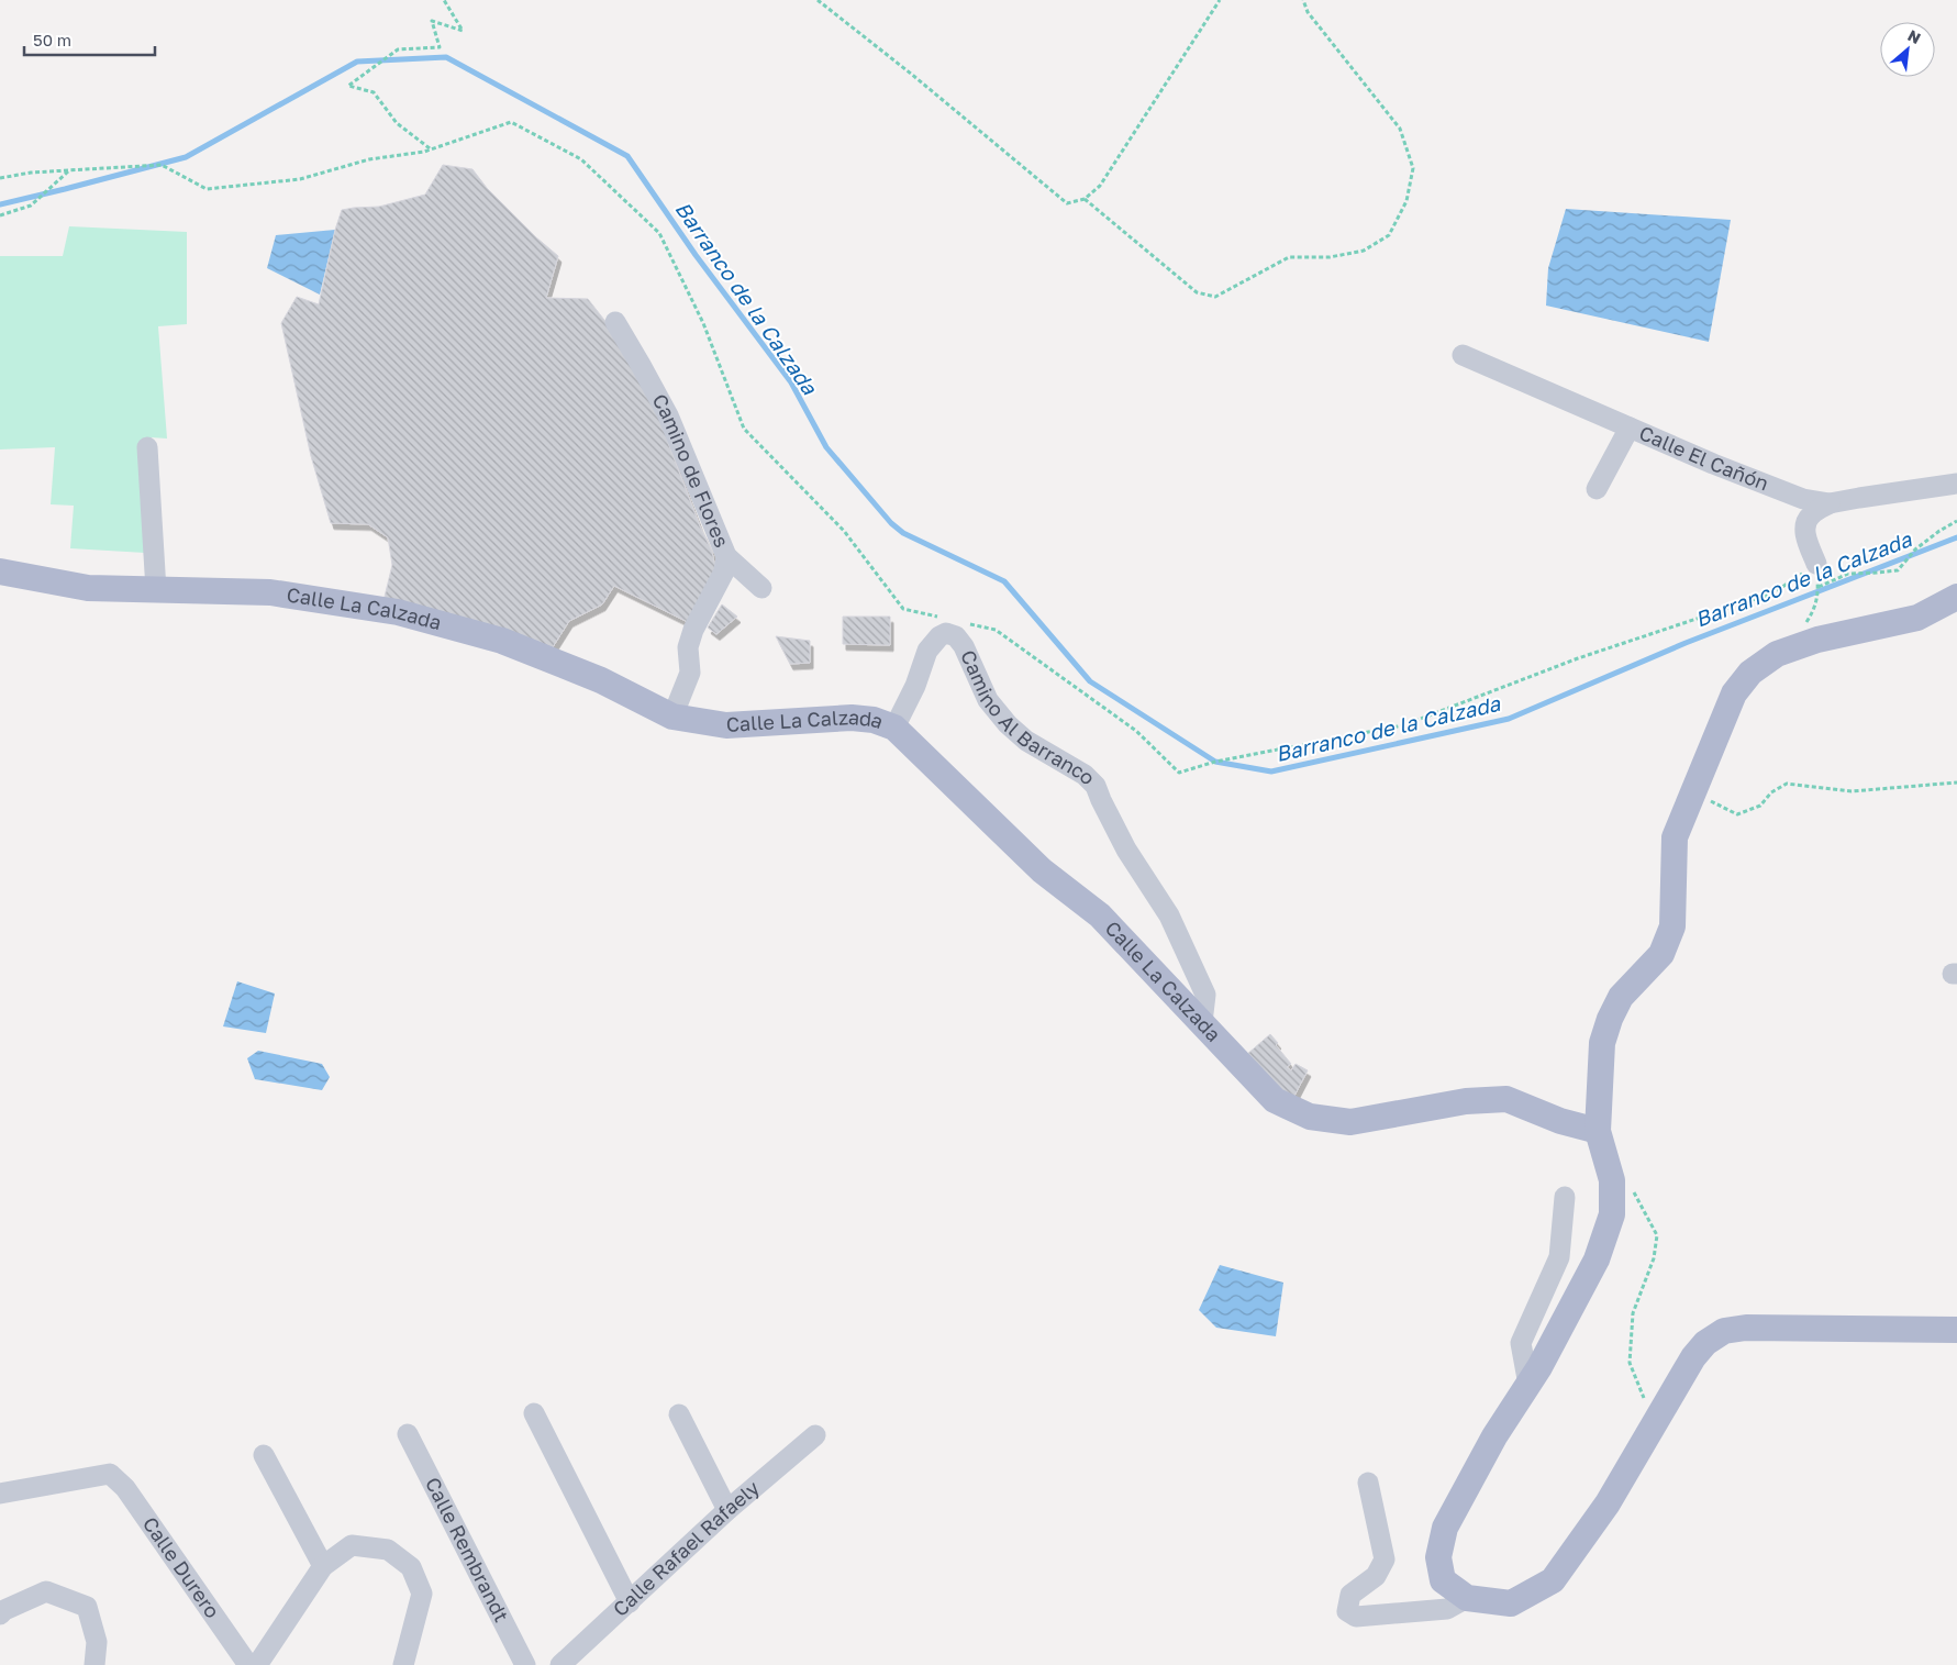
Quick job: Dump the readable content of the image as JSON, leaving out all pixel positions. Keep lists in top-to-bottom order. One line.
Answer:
{"streets":{"main road":["Calle La Calzada"],"street":["Calle El Cañón","Camino de Flores","Camino Al Barranco","Calle Rembrandt","Calle Rafael Rafaely","Calle Durero"]},"crossings":[["Camino de Flores","Calle La Calzada"],["Calle La Calzada","Camino Al Barranco"]],"water":["Barranco de la Calzada"],"scale_bar":"50 m","north":"top right"}
